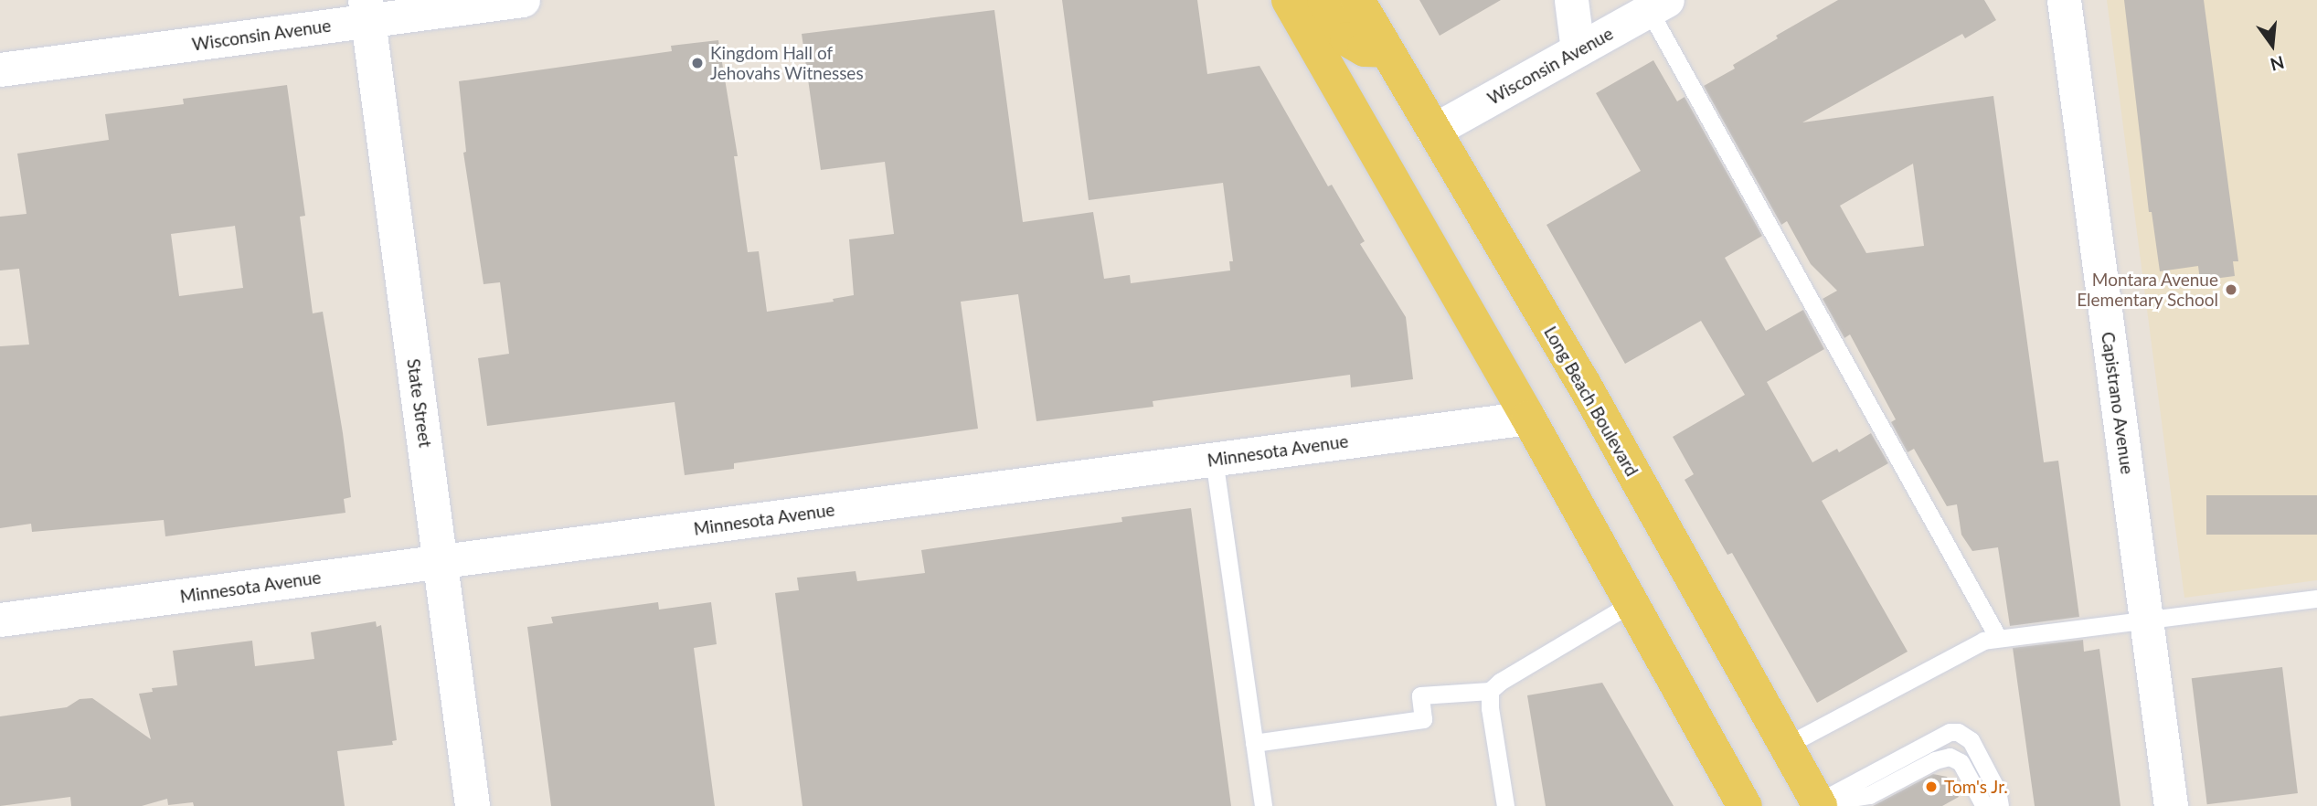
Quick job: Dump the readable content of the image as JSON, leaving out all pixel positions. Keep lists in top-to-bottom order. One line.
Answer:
{"streets":{"main road":["Long Beach Boulevard","State Street"],"street":["Wisconsin Avenue","Capistrano Avenue","Minnesota Avenue"]},"crossings":[["Wisconsin Avenue","Long Beach Boulevard"],["Wisconsin Avenue","State Street"],["State Street","Minnesota Avenue"]],"places":["Kingdom Hall of Jehovahs Witnesses","Montara Avenue Elementary School","Tom's Jr."],"north":"bottom"}
